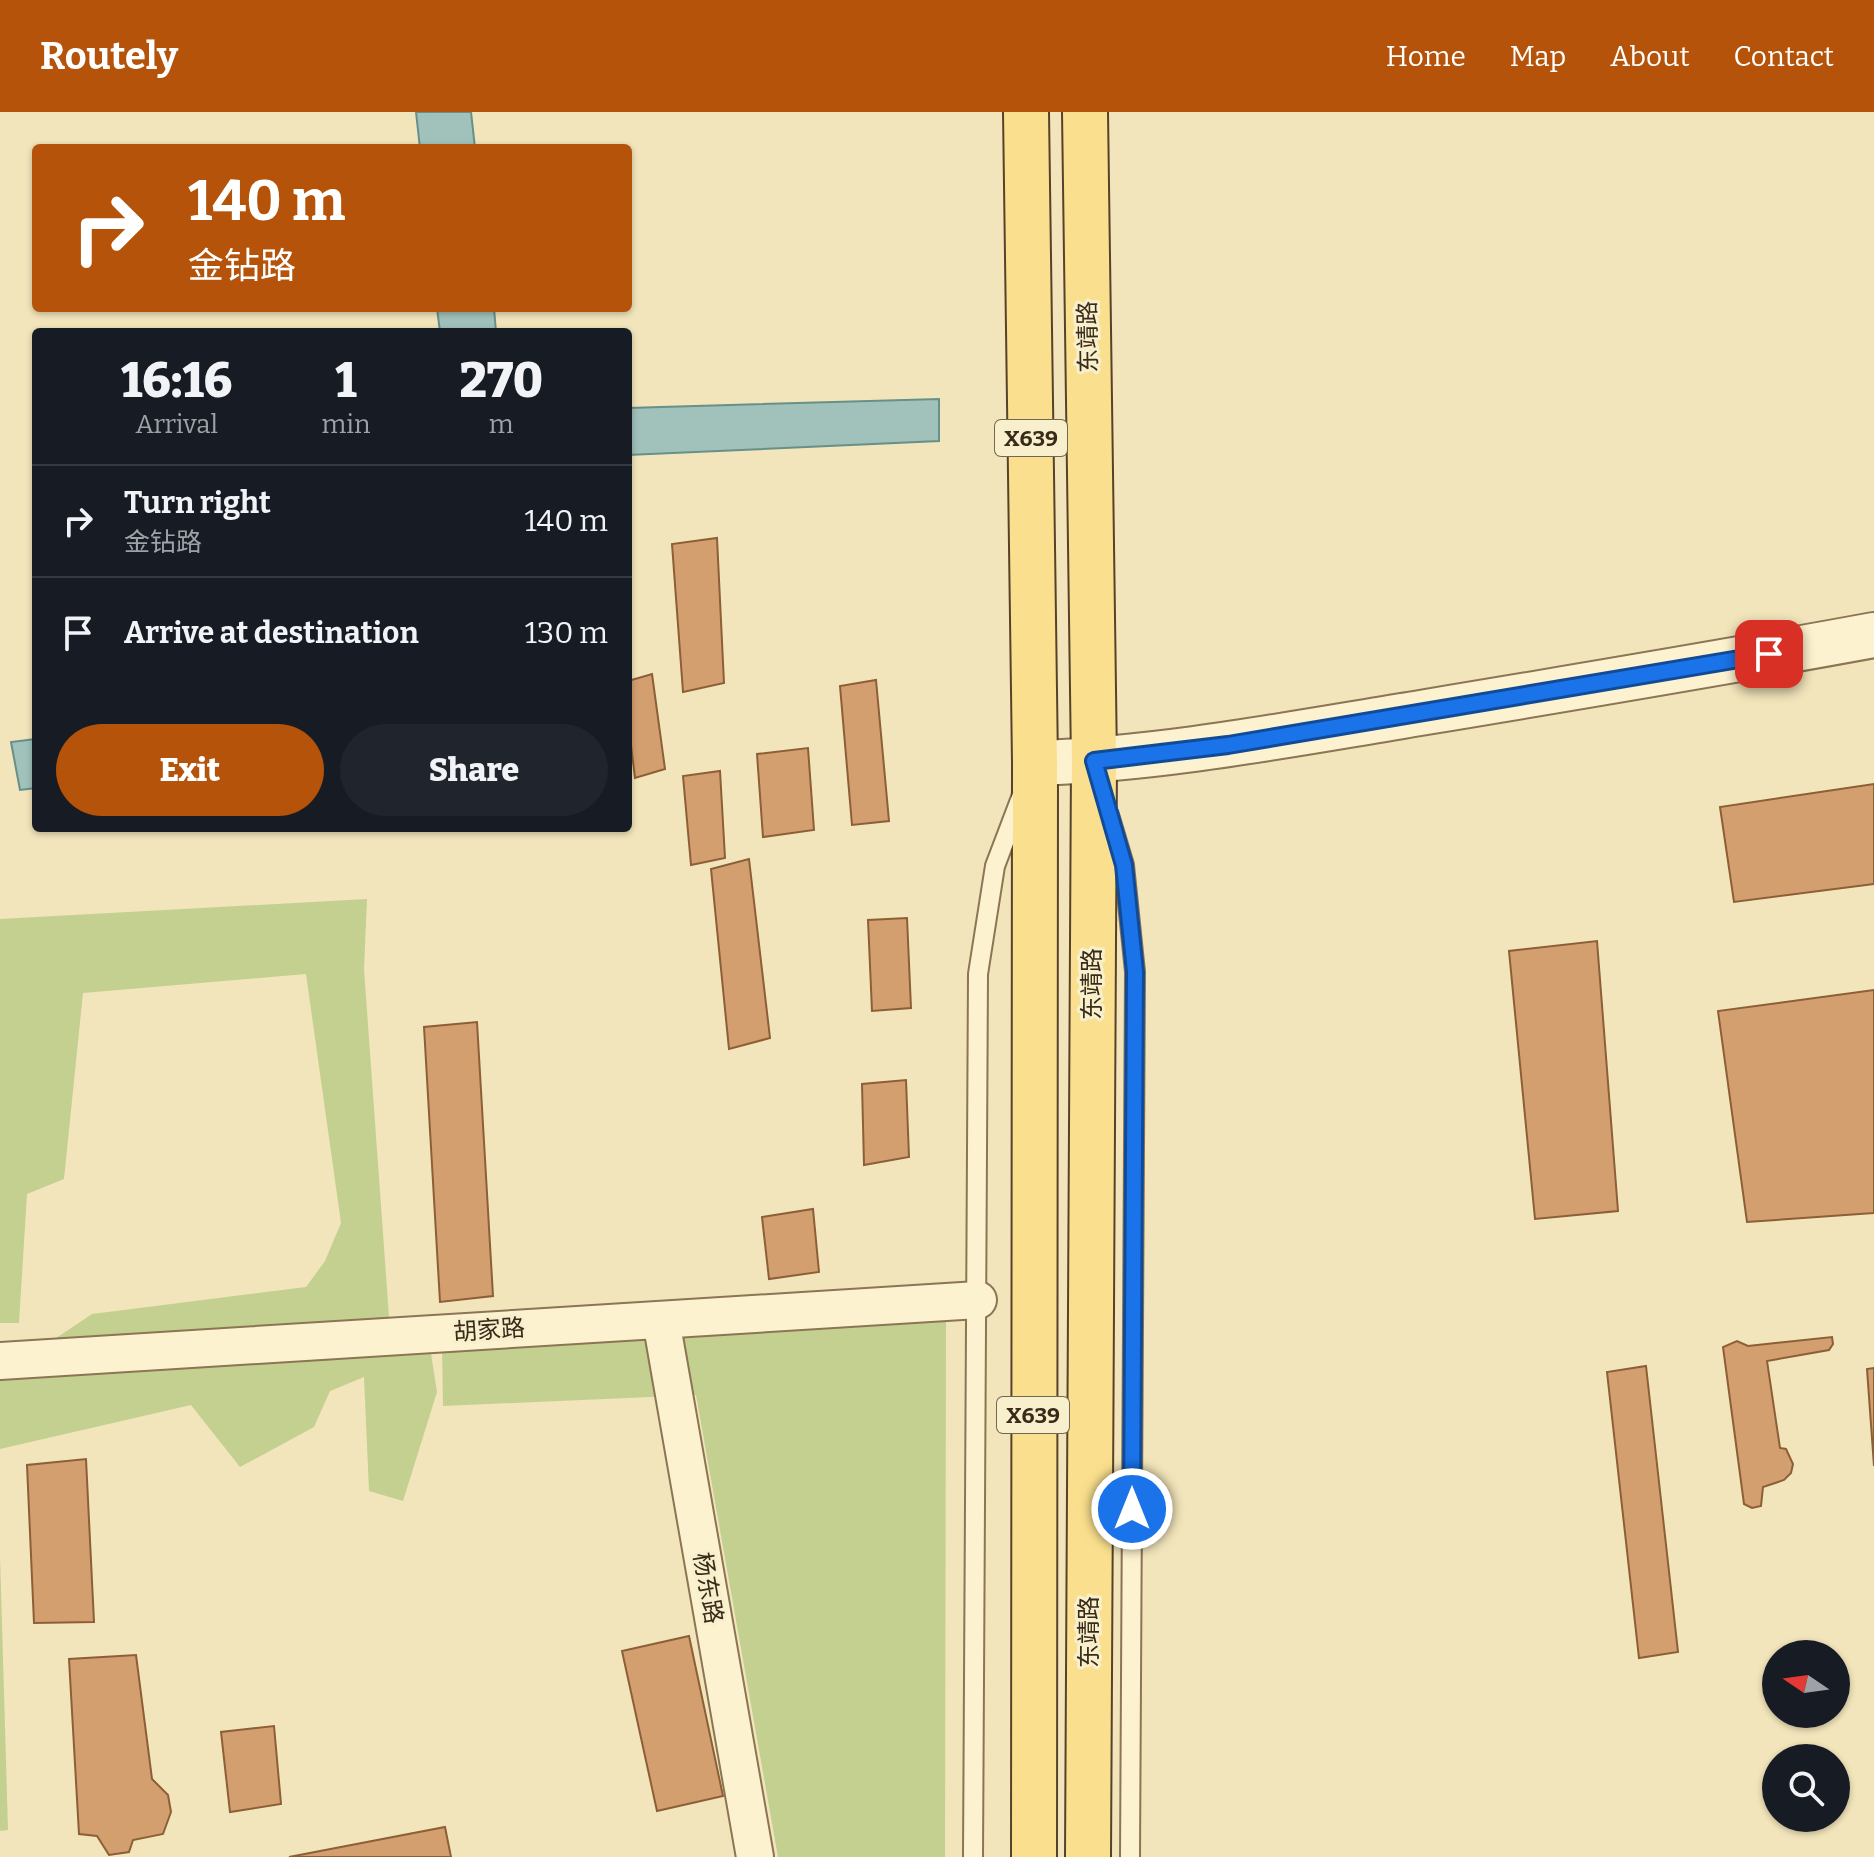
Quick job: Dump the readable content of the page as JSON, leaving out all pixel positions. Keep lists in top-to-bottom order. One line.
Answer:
{"streets":{"main road":["东靖路","X639"],"street":["胡家路","杨东路"]},"crossings":[["胡家路","杨东路"]],"north":"left","page":{"header":"Routely","nav":["Home","Map","About","Contact"],"turn":["140 m","金钻路"],"eta":["16:16","Arrival","1","min","270","m"],"list":[{"name":"Turn right","note":"金钻路","value":"140 m"},{"name":"Arrive at destination","value":"130 m"}],"buttons":["Exit","Share"]}}
